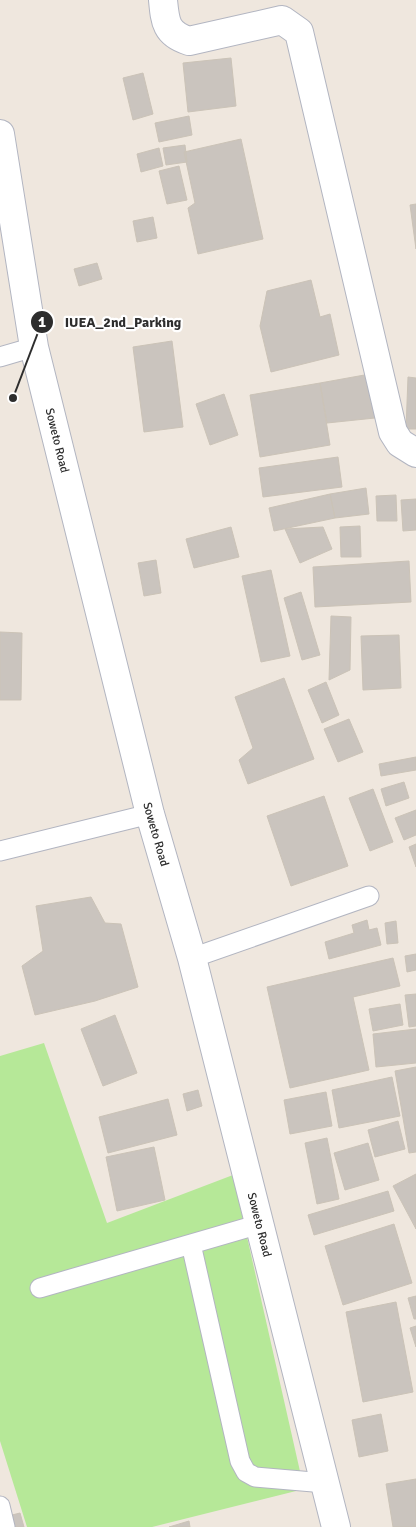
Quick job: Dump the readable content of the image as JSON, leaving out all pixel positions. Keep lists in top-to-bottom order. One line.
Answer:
{"streets":{"street":["Soweto Road"]},"places":["IUEA_2nd_Parking"]}
